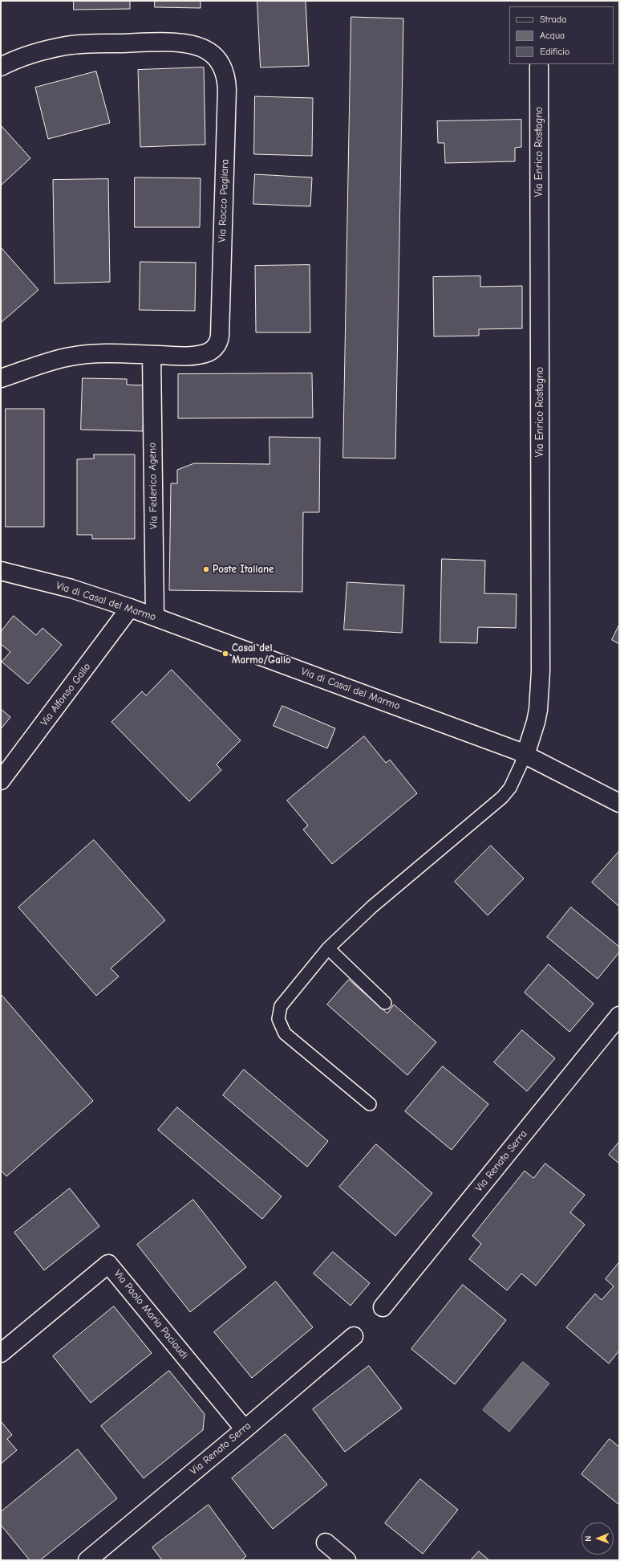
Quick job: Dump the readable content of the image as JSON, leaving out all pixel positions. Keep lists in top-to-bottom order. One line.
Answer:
{"streets":{"street":["Via Enrico Rostagno","Via Rocco Pagliara","Via Federico Ageno","Via di Casal del Marmo","Via Alfonso Gallo","Via Renato Serra","Via Paolo Maria Paciaudi"]},"crossings":[["Via Enrico Rostagno","Via di Casal del Marmo"],["Via Rocco Pagliara","Via Federico Ageno"],["Via Federico Ageno","Via di Casal del Marmo"],["Via di Casal del Marmo","Via Alfonso Gallo"],["Via Renato Serra","Via Paolo Maria Paciaudi"]],"places":["Poste Italiane","Casal del Marmo/Gallo"],"legend":["Strada","Acqua","Edificio"],"north":"left"}
